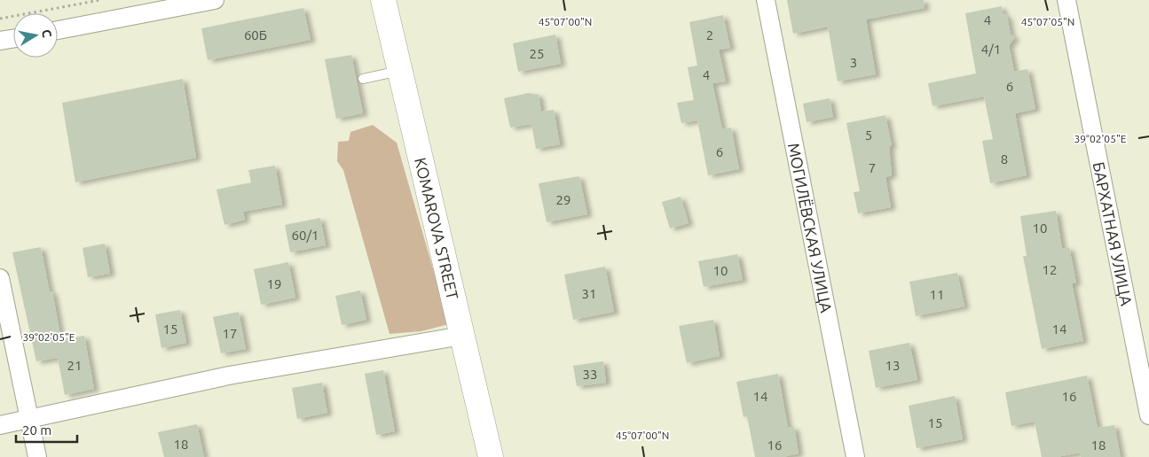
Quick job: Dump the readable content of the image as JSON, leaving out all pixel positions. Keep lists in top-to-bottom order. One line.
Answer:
{"streets":{"street":["KOMAROVA STREET","МОГИЛЁВСКАЯ УЛИЦА","БАРХАТНАЯ УЛИЦА"]},"house_numbers":["4","60Б","2","4/1","25","3","4","6","5","6","8","7","29","10","60/1","12","10","19","31","11","15","14","17","21","13","33","14","16","15","18","16","18"],"scale_bar":"20 m","north":"right","coordinates":["45°07'00\"N","45°07'05\"N","39°02'05\"E"]}
